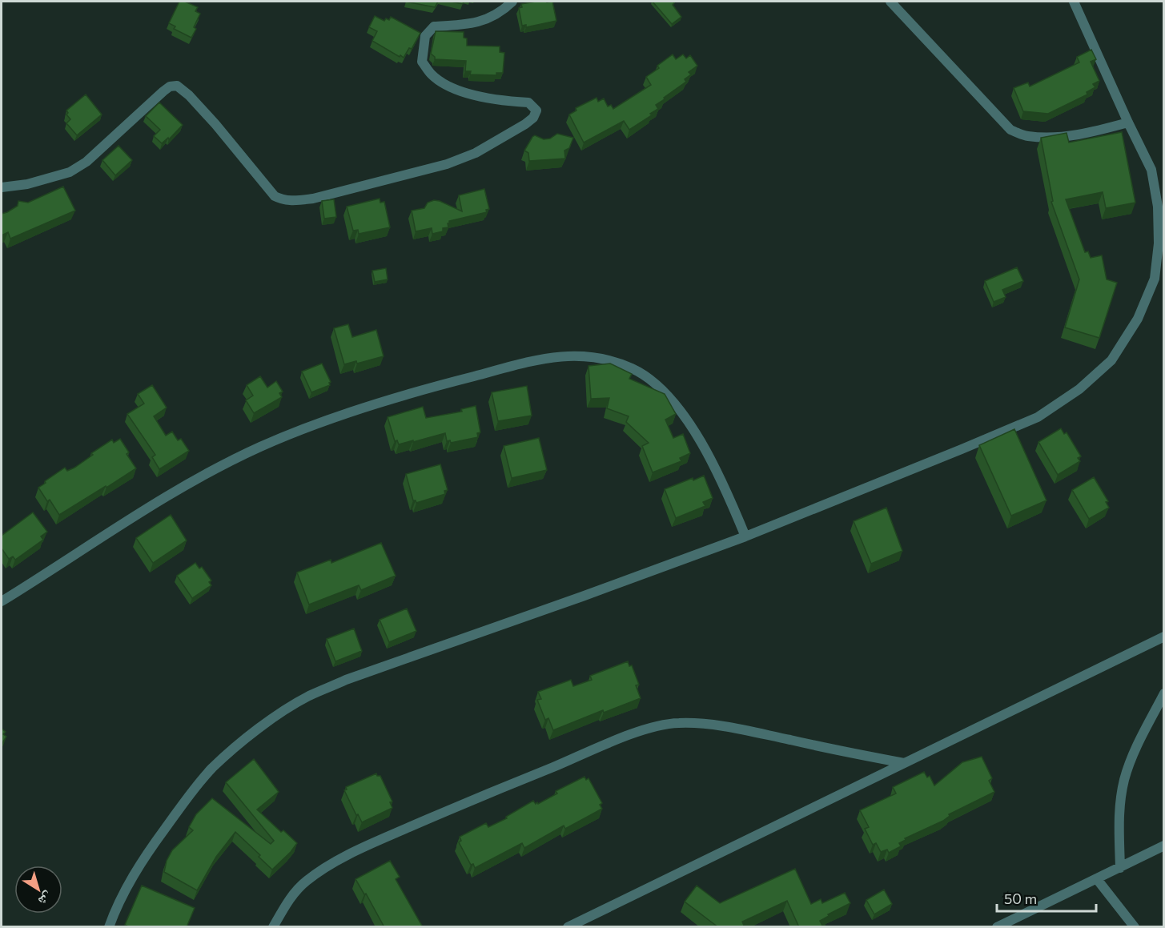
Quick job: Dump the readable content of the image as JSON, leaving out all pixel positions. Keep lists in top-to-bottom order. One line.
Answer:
{"scale_bar":"50 m","north":"bottom right"}
